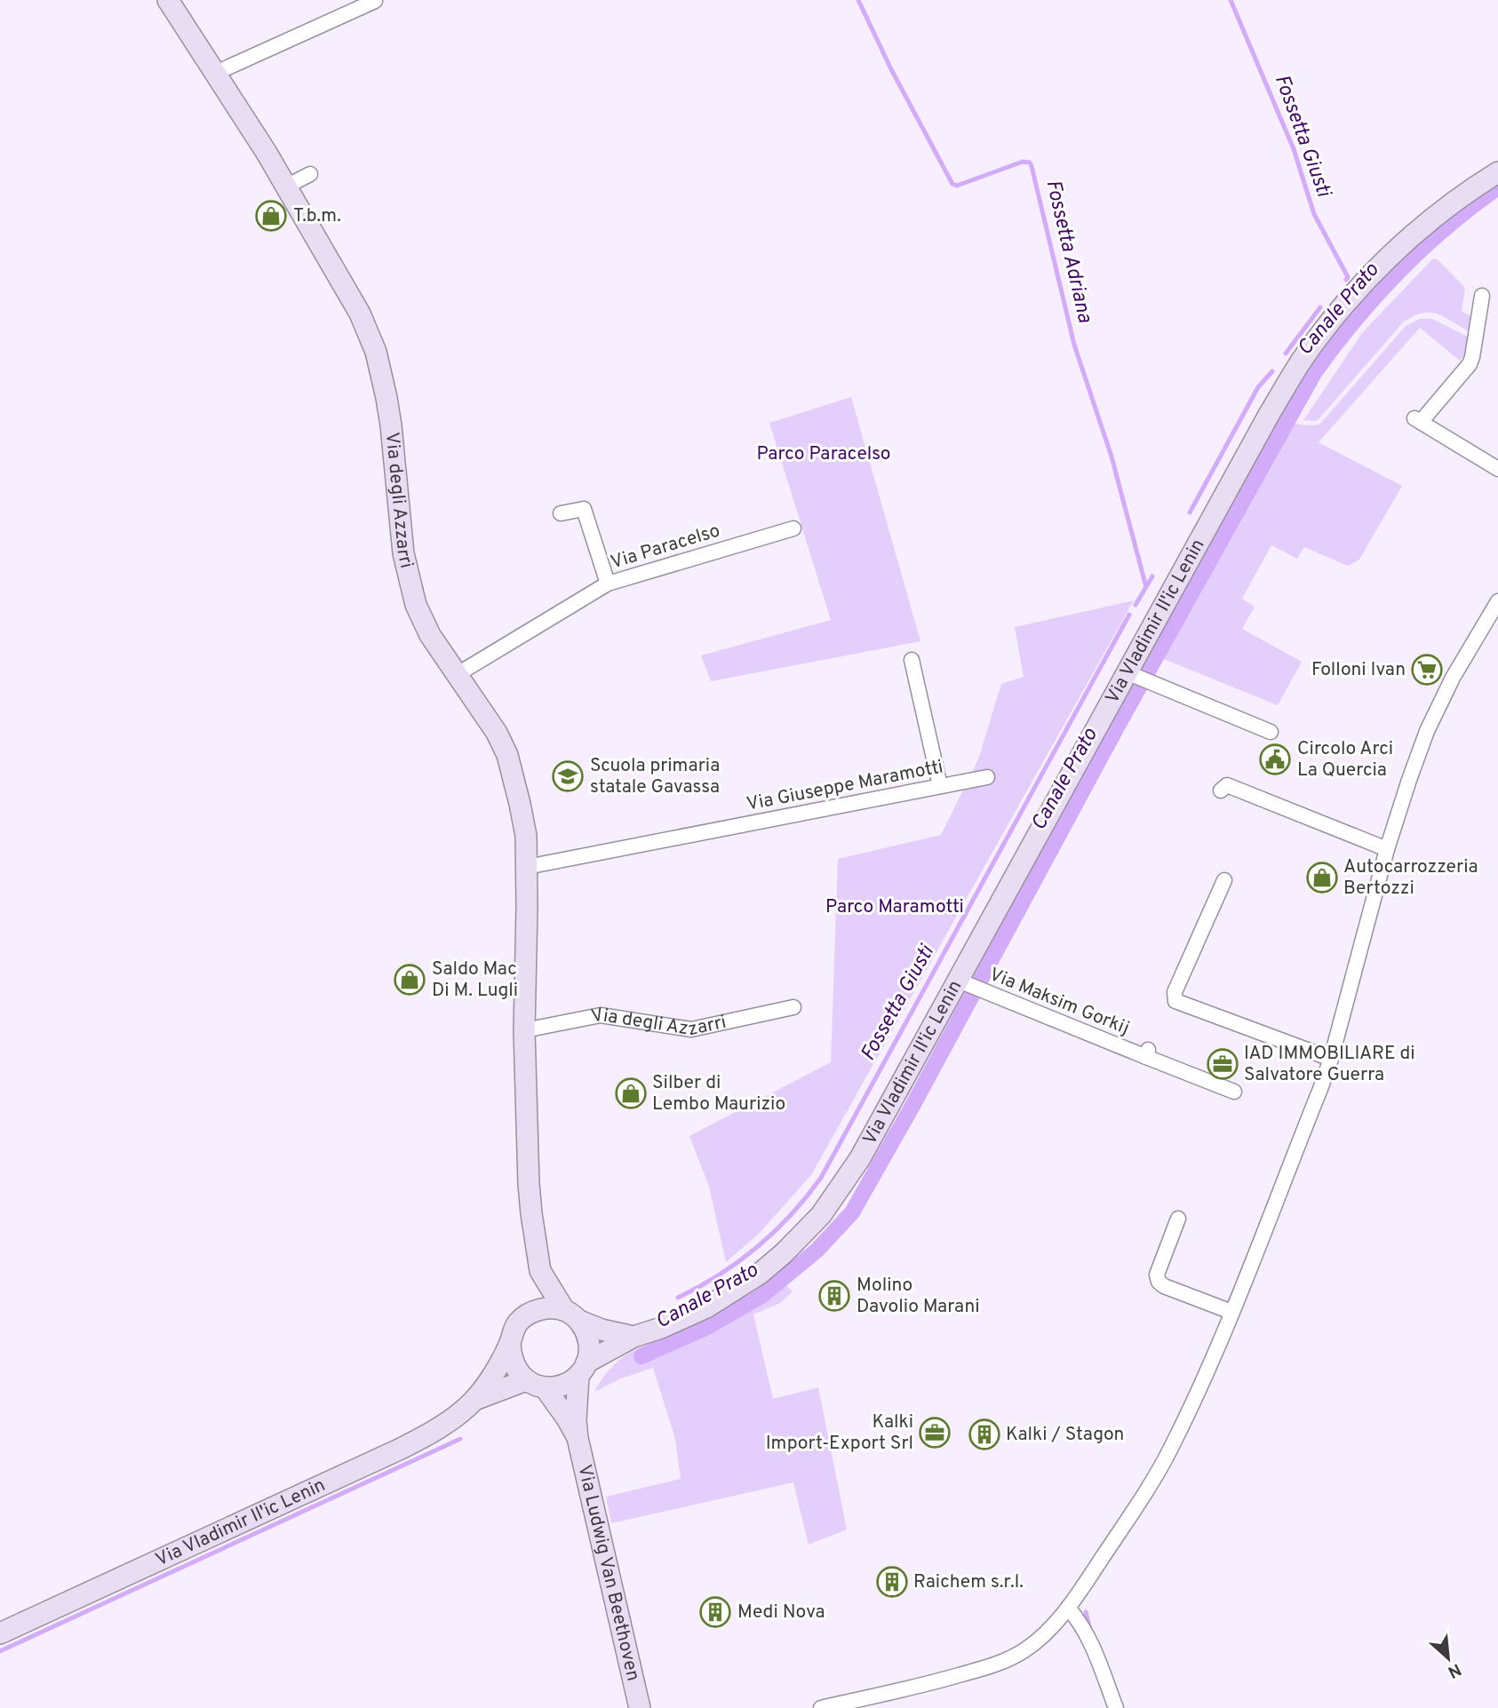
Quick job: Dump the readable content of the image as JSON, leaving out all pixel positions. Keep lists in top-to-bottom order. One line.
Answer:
{"streets":{"main road":["Via degli Azzarri","Via Vladimir Il'ic Lenin","Via Ludwig Van Beethoven"],"street":["Via Paracelso","Via Giuseppe Maramotti","Via Maksim Gorkij"]},"crossings":[["Via degli Azzarri","Via Paracelso"],["Via degli Azzarri","Via Vladimir Il'ic Lenin"],["Via degli Azzarri","Via Giuseppe Maramotti"],["Via degli Azzarri","Via Ludwig Van Beethoven"],["Via Vladimir Il'ic Lenin","Via Maksim Gorkij"],["Via Vladimir Il'ic Lenin","Via Ludwig Van Beethoven"]],"water":["Fossetta Giusti","Fossetta Adriana","Canale Prato"],"parks":["Parco Paracelso","Parco Maramotti"],"places":{"shop":["T.b.m.","Autocarrozzeria Bertozzi","Saldo Mac Di M. Lugli","Silber di Lembo Maurizio"],"supermarket":["Folloni Ivan"],"public building":["Circolo Arci La Quercia"],"school or university":["Scuola primaria statale Gavassa"],"office":["IAD IMMOBILIARE di Salvatore Guerra","Kalki Import-Export Srl"],"building":["Molino Davolio Marani","Kalki / Stagon","Raichem s.r.l.","Medi Nova"]},"north":"bottom right"}
